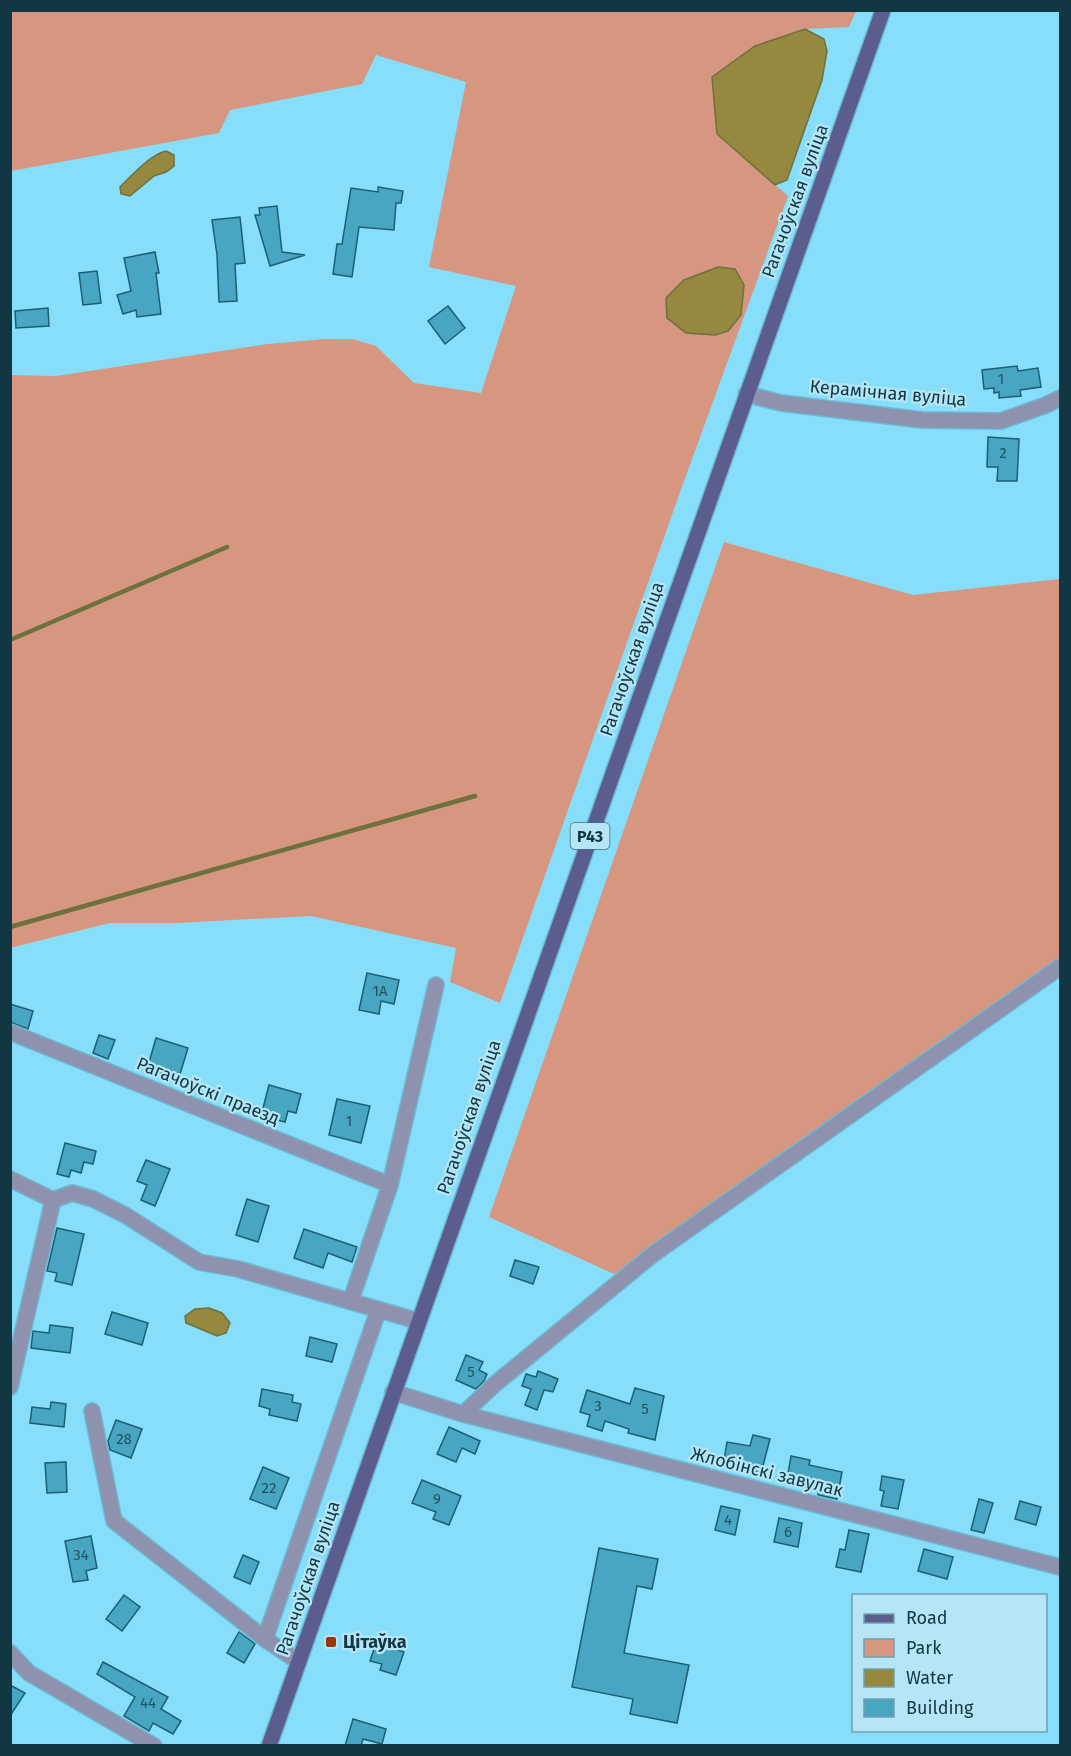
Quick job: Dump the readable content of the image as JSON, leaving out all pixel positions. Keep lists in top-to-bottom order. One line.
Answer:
{"streets":{"main road":["Рагачоўская вуліца","Р43"],"street":["Керамічная вуліца","Рагачоўскі праезд","Жлобінскі завулак"]},"crossings":[["Рагачоўская вуліца","Керамічная вуліца"],["Рагачоўская вуліца","Жлобінскі завулак"]],"places":{"transit":["Цітаўка"]},"house_numbers":["1","2","1А","1","5","3","5","28","22","9","4","6","34","44"],"legend":["Road","Park","Water","Building"]}
